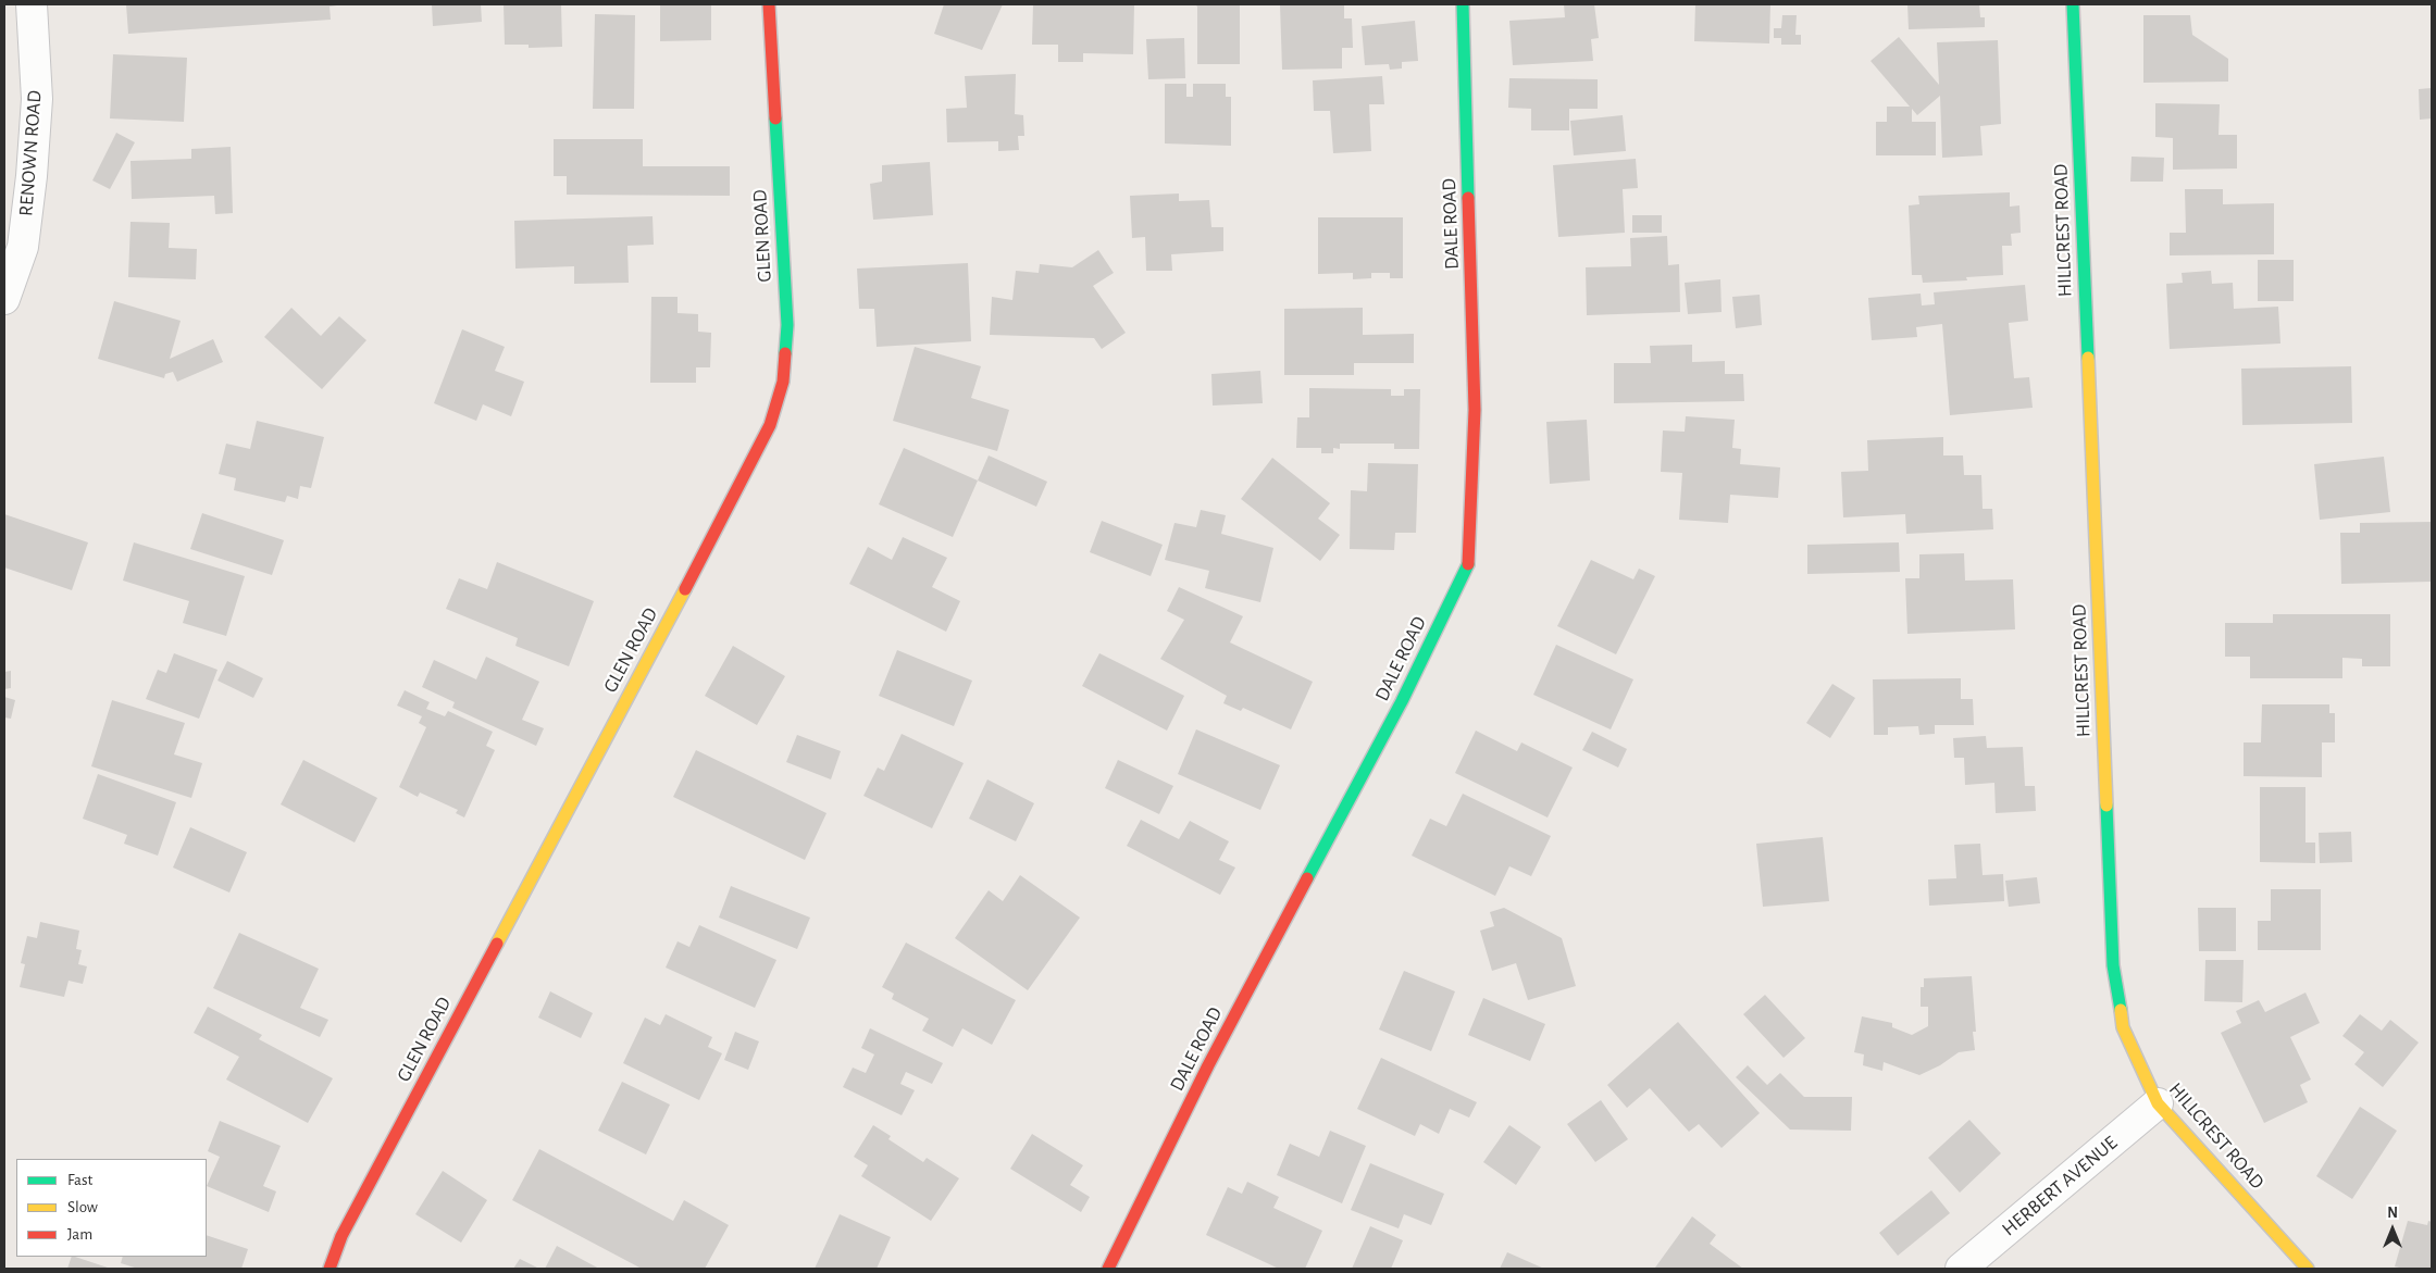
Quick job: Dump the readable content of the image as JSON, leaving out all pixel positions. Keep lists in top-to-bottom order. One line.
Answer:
{"streets":{"street":["RENOWN ROAD","DALE ROAD","HILLCREST ROAD","GLEN ROAD","HERBERT AVENUE"]},"crossings":[["HILLCREST ROAD","HERBERT AVENUE"]],"legend":["Fast","Slow","Jam"],"north":"top"}
